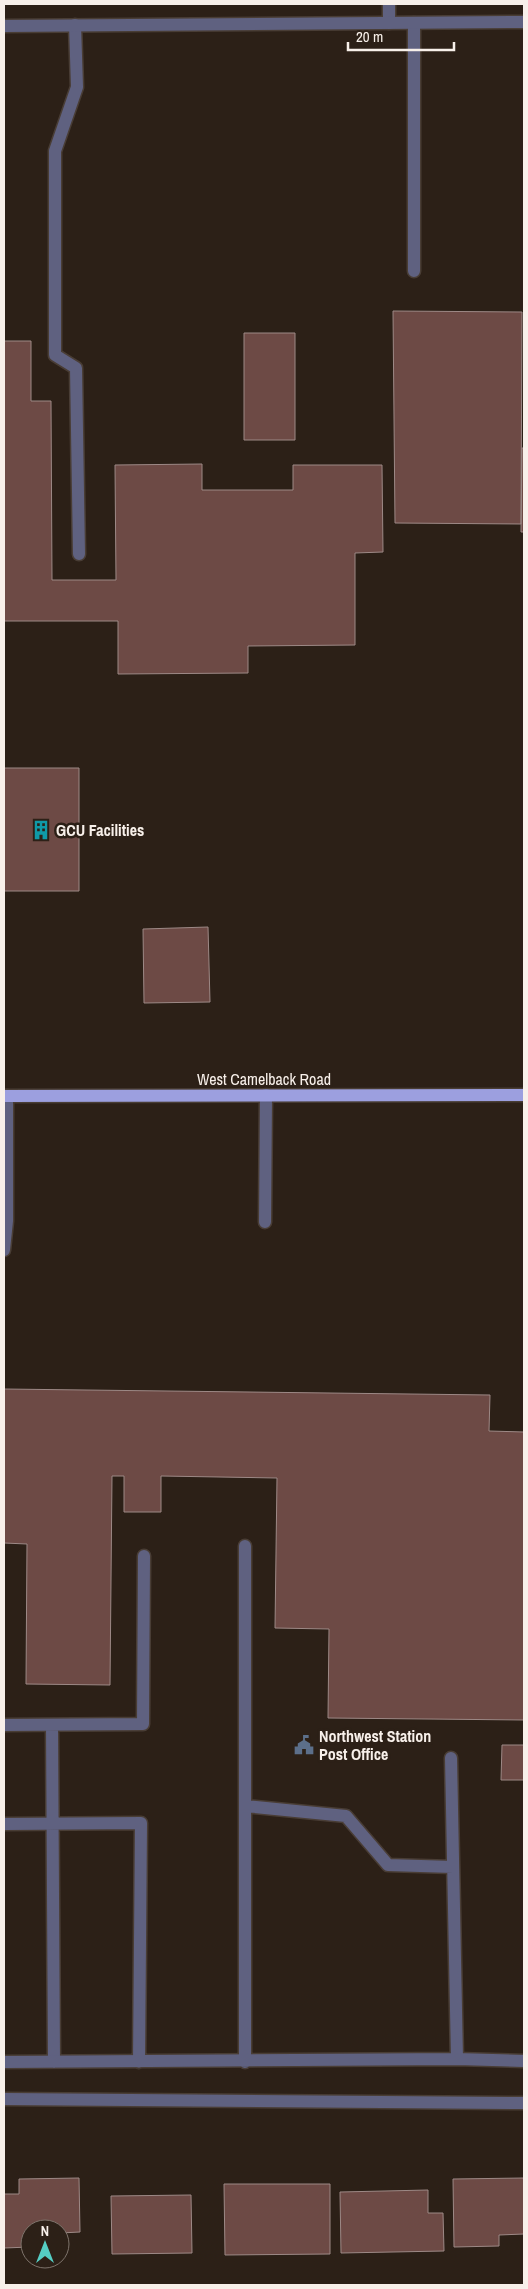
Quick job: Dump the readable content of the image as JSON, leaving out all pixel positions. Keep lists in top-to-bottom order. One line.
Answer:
{"streets":{"main road":["West Camelback Road"]},"places":{"building":["GCU Facilities"],"public building":["Northwest Station Post Office"]},"scale_bar":"20 m","north":"top"}
